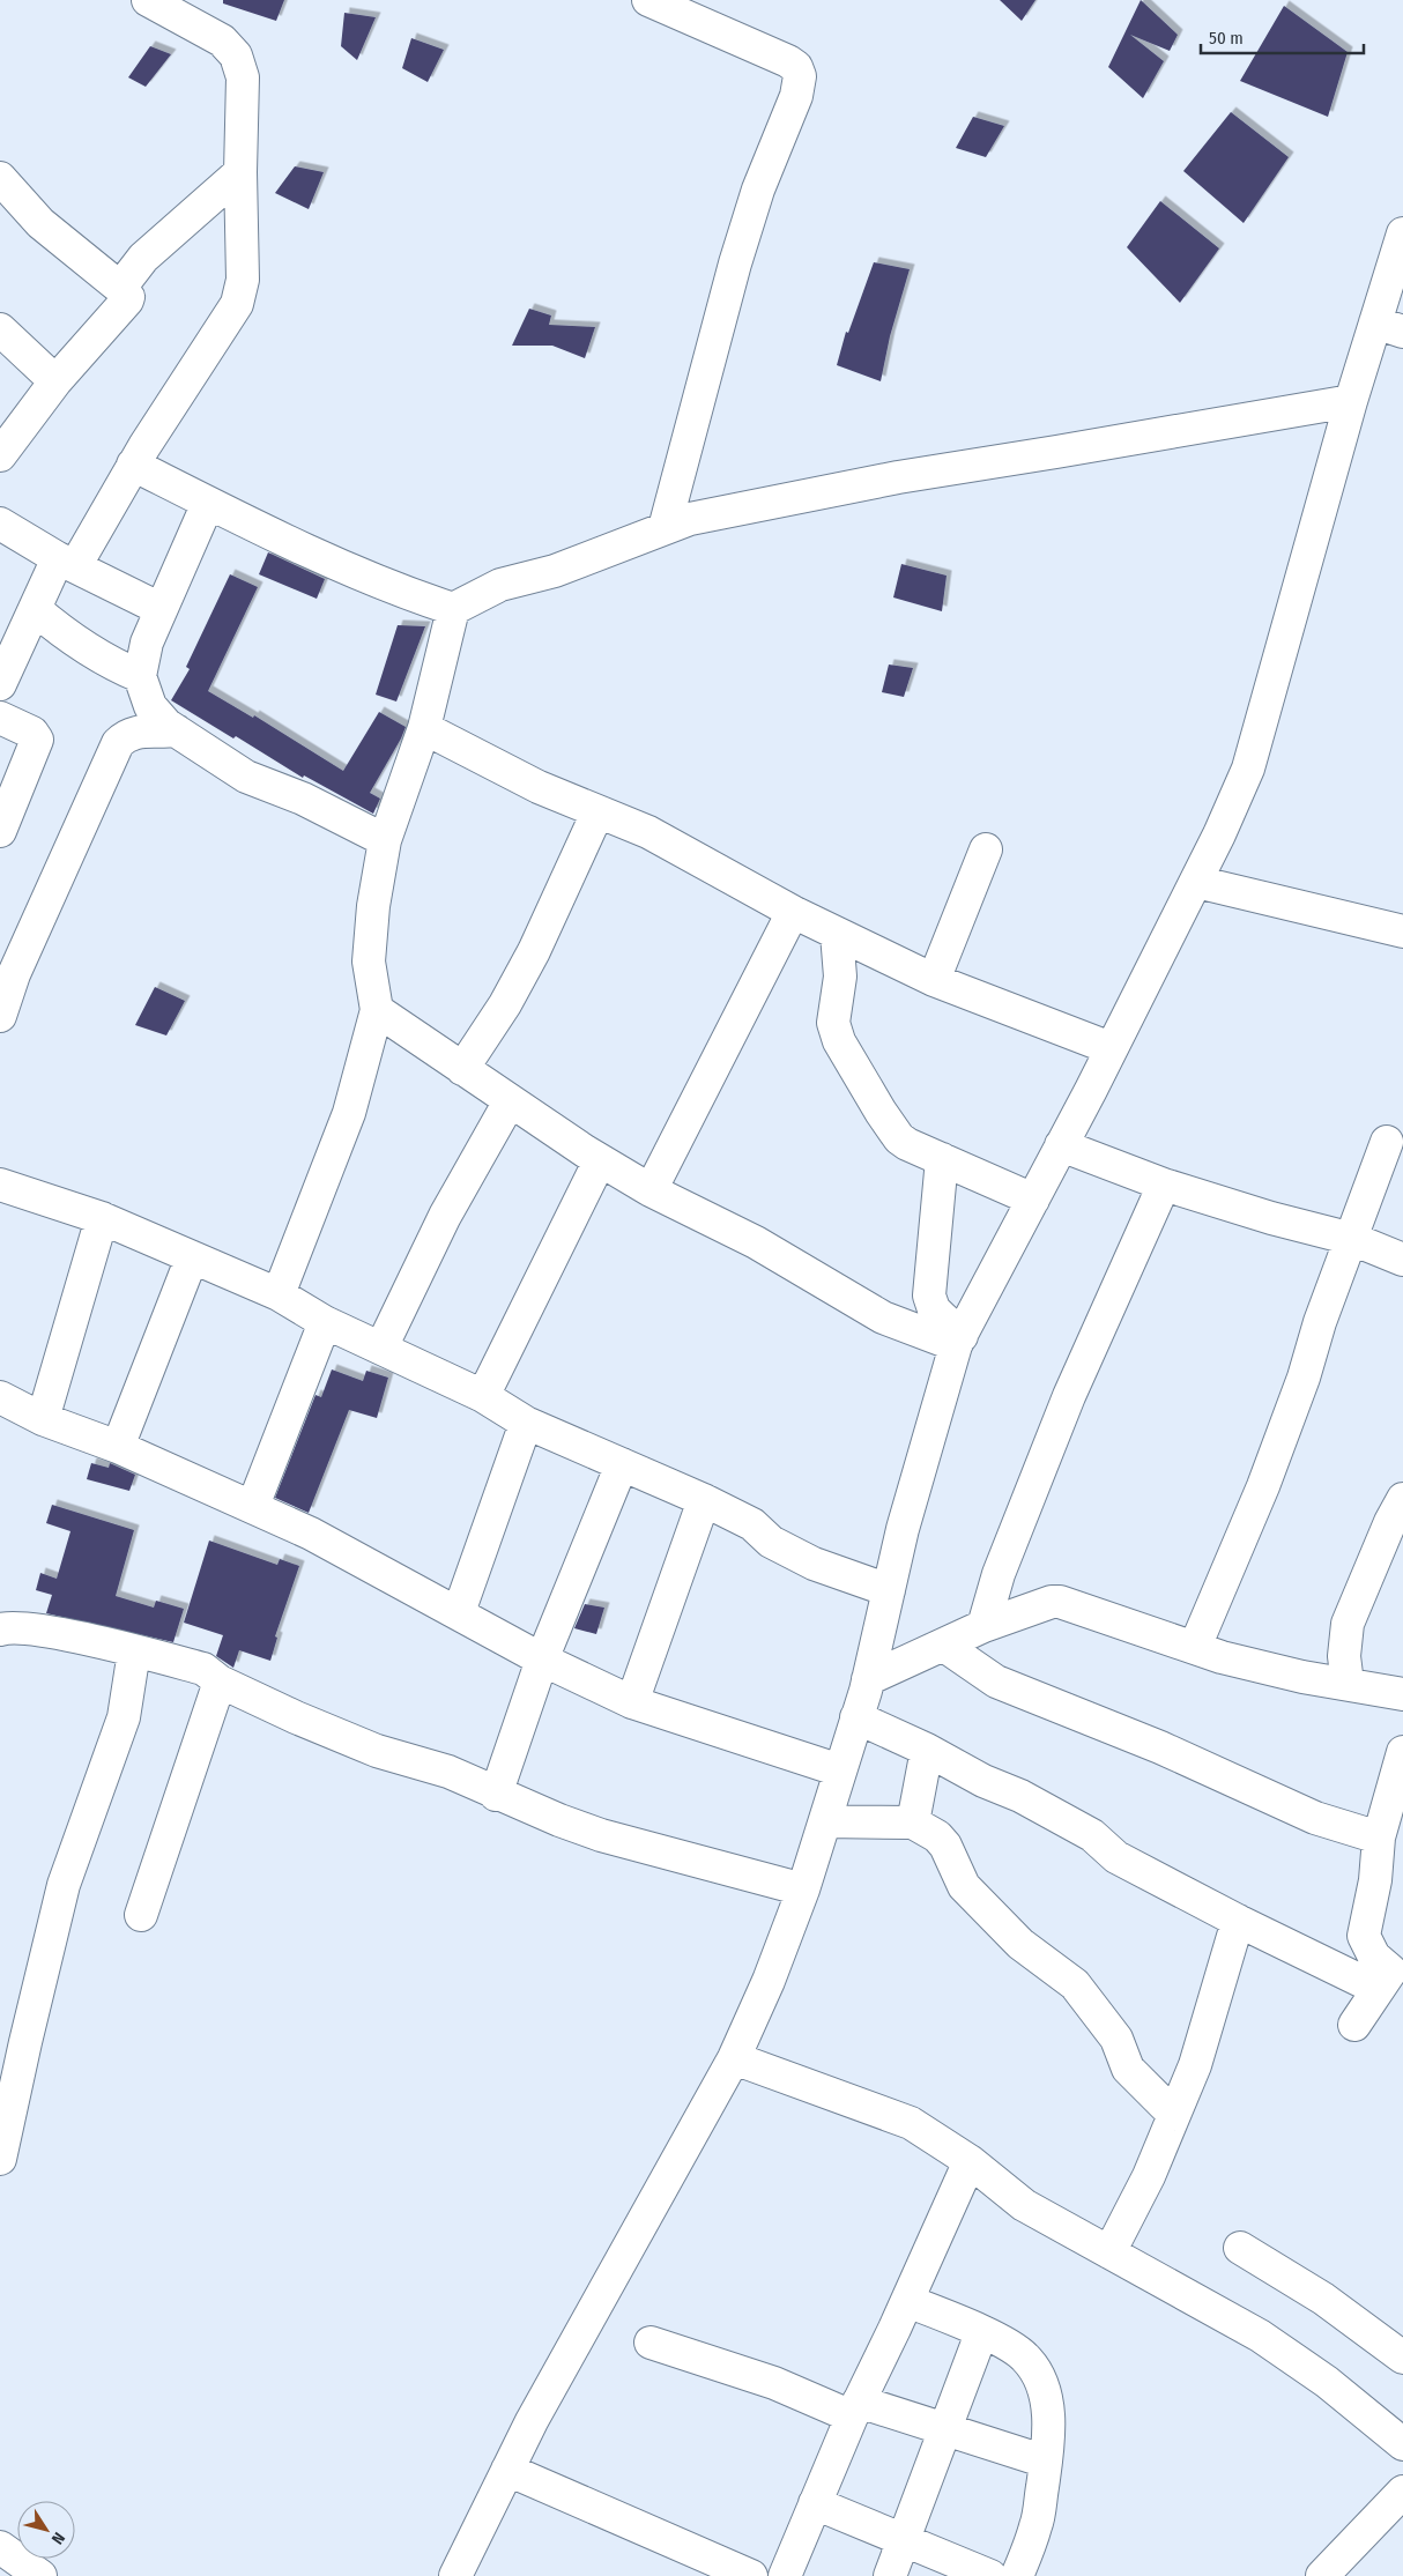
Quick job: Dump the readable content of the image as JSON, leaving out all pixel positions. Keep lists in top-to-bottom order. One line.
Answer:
{"scale_bar":"50 m","north":"bottom right"}
